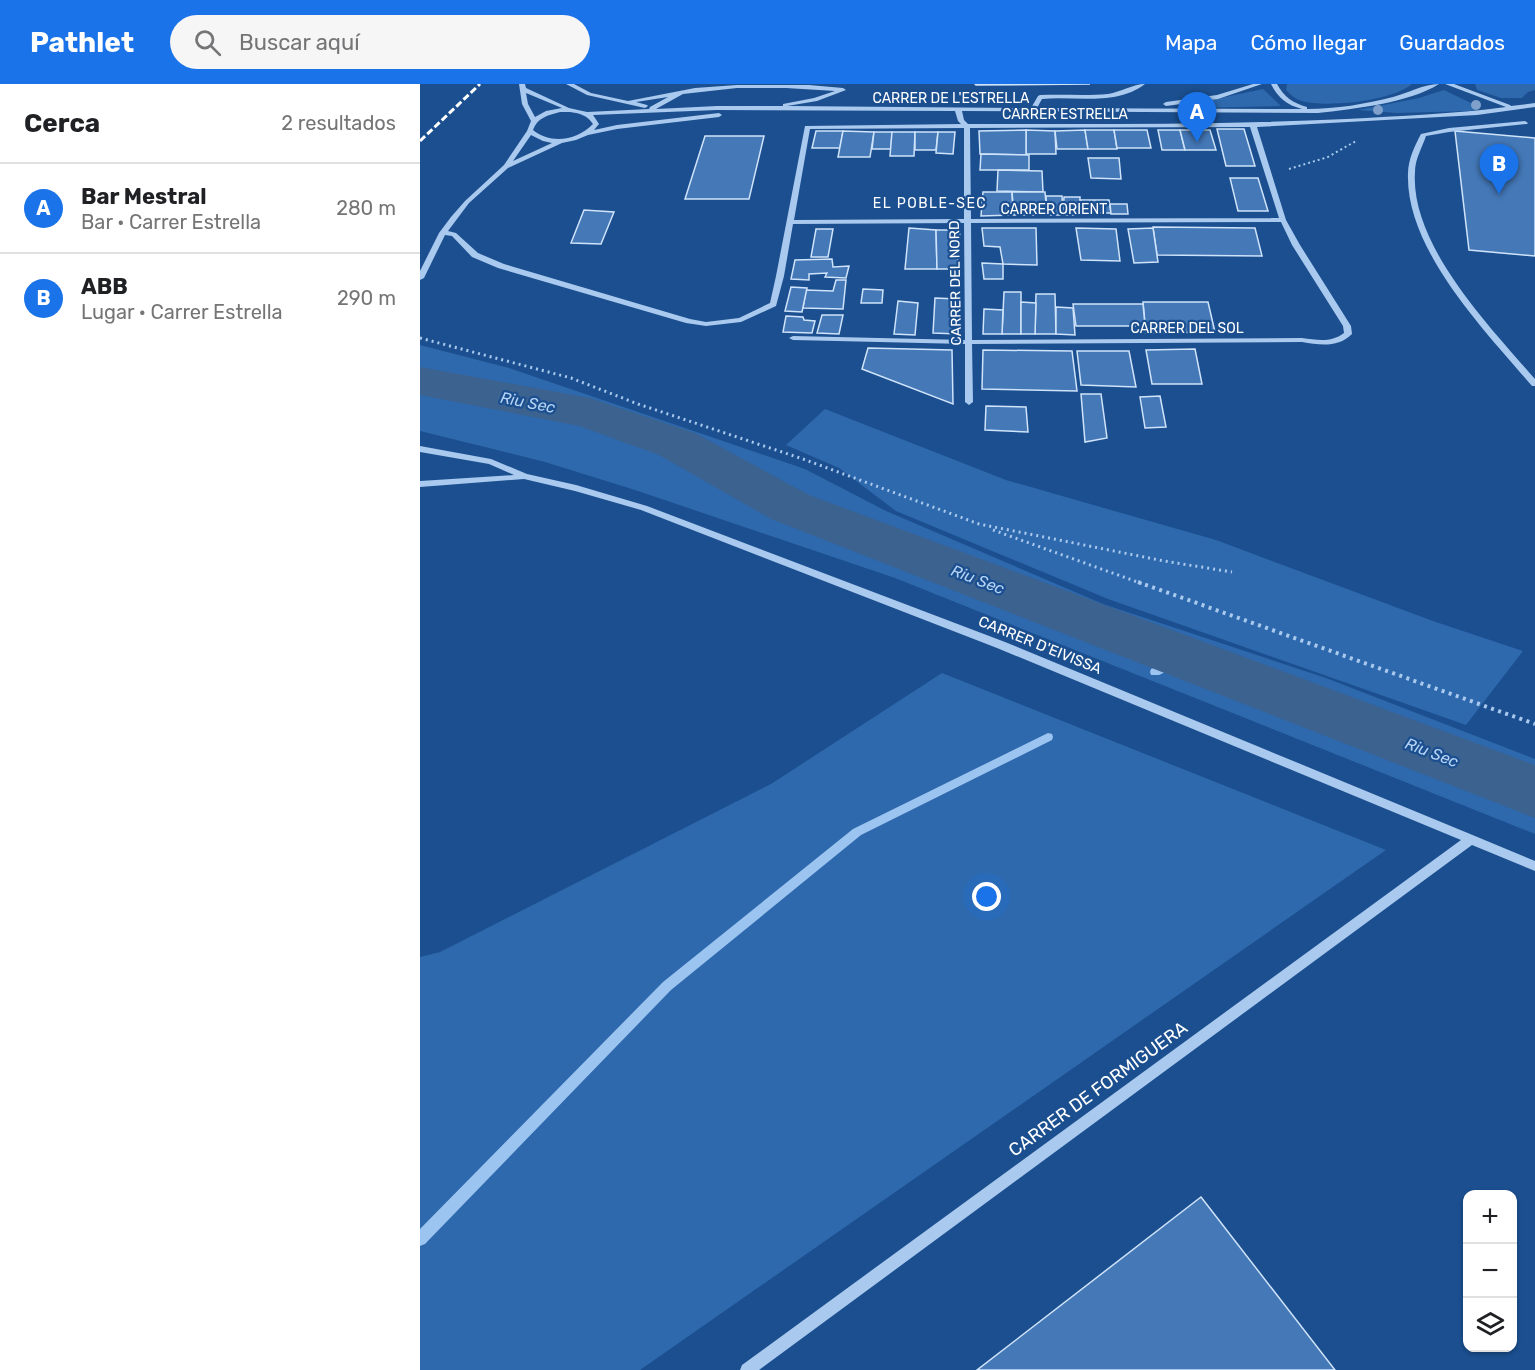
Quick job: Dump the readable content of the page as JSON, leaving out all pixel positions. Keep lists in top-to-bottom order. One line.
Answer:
{"streets":{"street":["CARRER DE L'ESTRELLA","CARRER ESTRELLA","CARRER ORIENT","CARRER DEL NORD","CARRER DEL SOL","CARRER D'EIVISSA","CARRER DE FORMIGUERA"]},"crossings":[["CARRER DE L'ESTRELLA","CARRER DEL NORD"],["CARRER ESTRELLA","CARRER ORIENT"],["CARRER ESTRELLA","CARRER DEL NORD"],["CARRER ESTRELLA","CARRER DEL SOL"],["CARRER ORIENT","CARRER DEL NORD"],["CARRER ORIENT","CARRER DEL SOL"],["CARRER DEL NORD","CARRER DEL SOL"],["CARRER D'EIVISSA","CARRER DE FORMIGUERA"]],"districts":["EL POBLE-SEC"],"water":["Riu Sec"],"page":{"header":"Pathlet","search":"Buscar aquí","nav":["Mapa","Cómo llegar","Guardados"],"heading":["Cerca","2 resultados"],"pins":["A","B"],"list":[{"mark":"A","name":"Bar Mestral","note":"Bar · Carrer Estrella","value":"280 m"},{"mark":"B","name":"ABB","note":"Lugar · Carrer Estrella","value":"290 m"}],"map_buttons":["+","−"]}}
